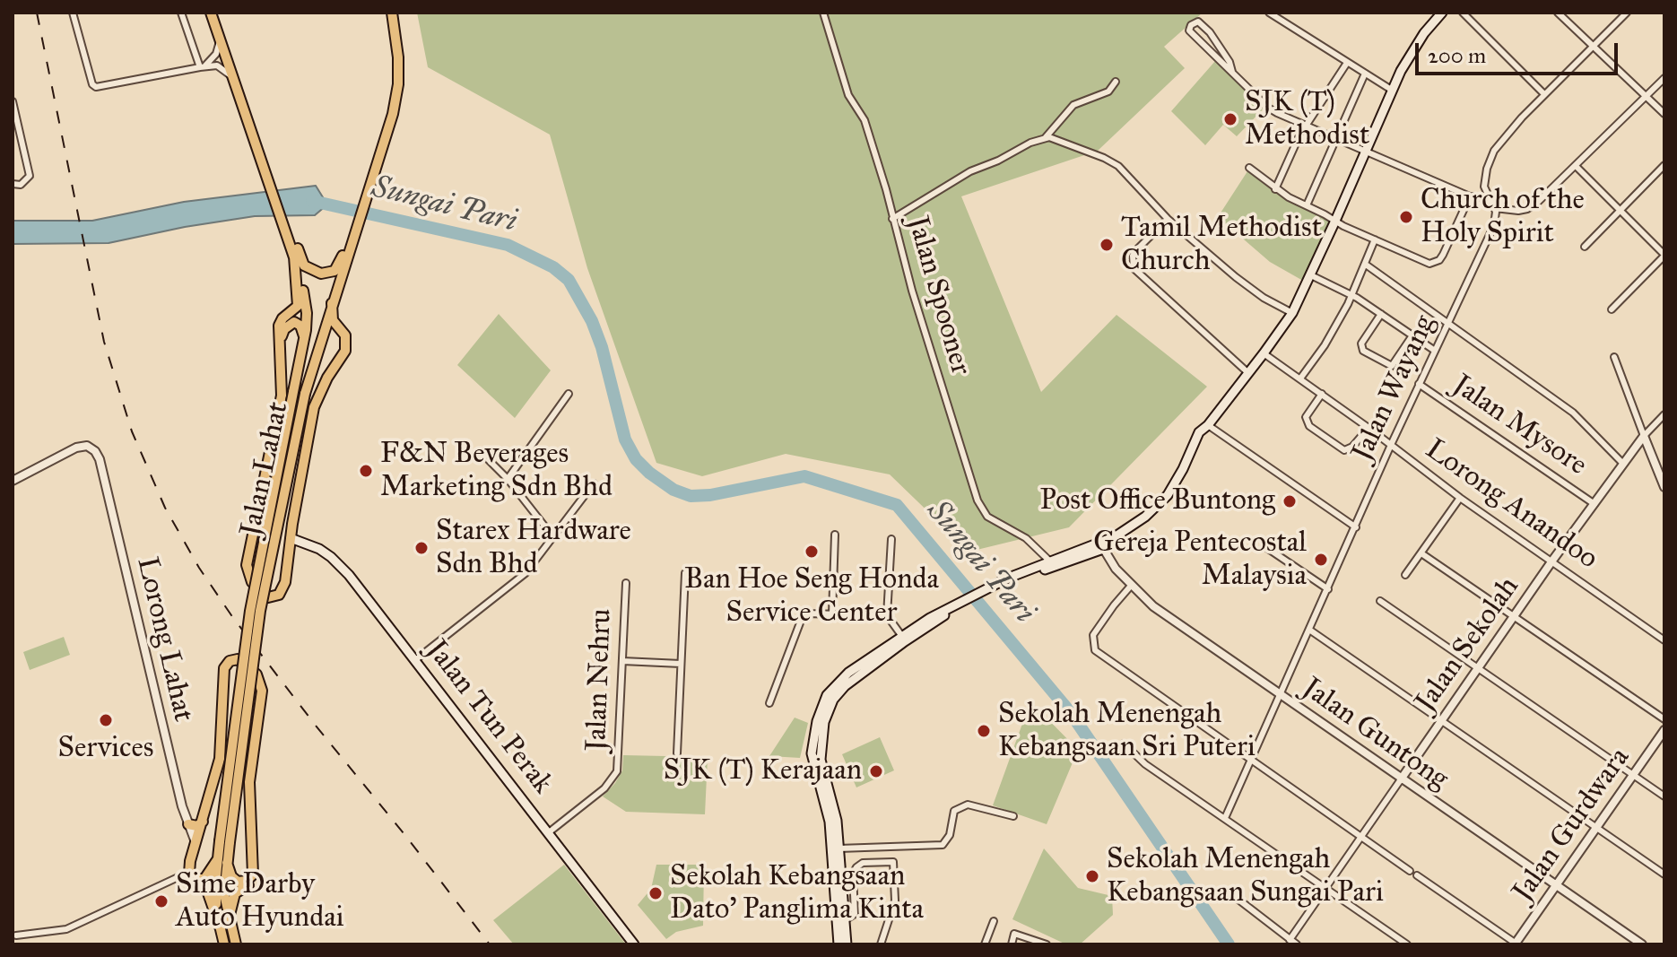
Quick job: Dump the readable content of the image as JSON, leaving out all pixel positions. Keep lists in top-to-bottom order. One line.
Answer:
{"streets":{"main road":["Jalan Lahat","Jalan Tun Perak"],"street":["Jalan Spooner","Jalan Wayang","Jalan Mysore","Lorong Anandoo","Lorong Lahat","Jalan Sekolah","Jalan Nehru","Jalan Guntong","Jalan Gurdwara"]},"crossings":[["Jalan Wayang","Jalan Mysore"],["Jalan Wayang","Lorong Anandoo"],["Jalan Wayang","Jalan Guntong"],["Jalan Mysore","Jalan Sekolah"],["Lorong Anandoo","Jalan Sekolah"],["Jalan Sekolah","Jalan Guntong"],["Jalan Nehru","Jalan Tun Perak"],["Jalan Guntong","Jalan Gurdwara"]],"water":["Sungai Pari"],"places":["SJK (T) Methodist","Church of the Holy Spirit","Tamil Methodist Church","F&N Beverages Marketing Sdn Bhd","Post Office Buntong","Starex Hardware Sdn Bhd","Ban Hoe Seng Honda Service Center","Gereja Pentecostal Malaysia","Services","Sekolah Menengah Kebangsaan Sri Puteri","SJK (T) Kerajaan","Sekolah Menengah Kebangsaan Sungai Pari","Sekolah Kebangsaan Dato' Panglima Kinta","Sime Darby Auto Hyundai"],"scale_bar":"200 m"}
